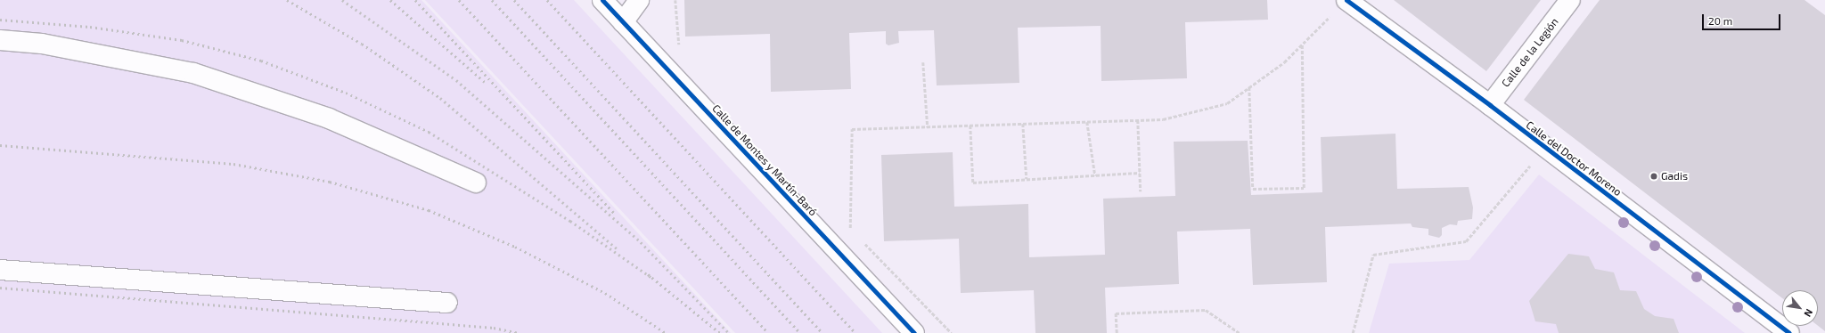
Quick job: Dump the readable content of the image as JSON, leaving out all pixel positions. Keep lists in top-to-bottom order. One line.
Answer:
{"streets":{"street":["Calle de la Legión","Calle del Doctor Moreno","Calle de Montes y Martín-Baró"]},"crossings":[["Calle de la Legión","Calle del Doctor Moreno"]],"places":["Gadis"],"scale_bar":"20 m","north":"bottom right"}
